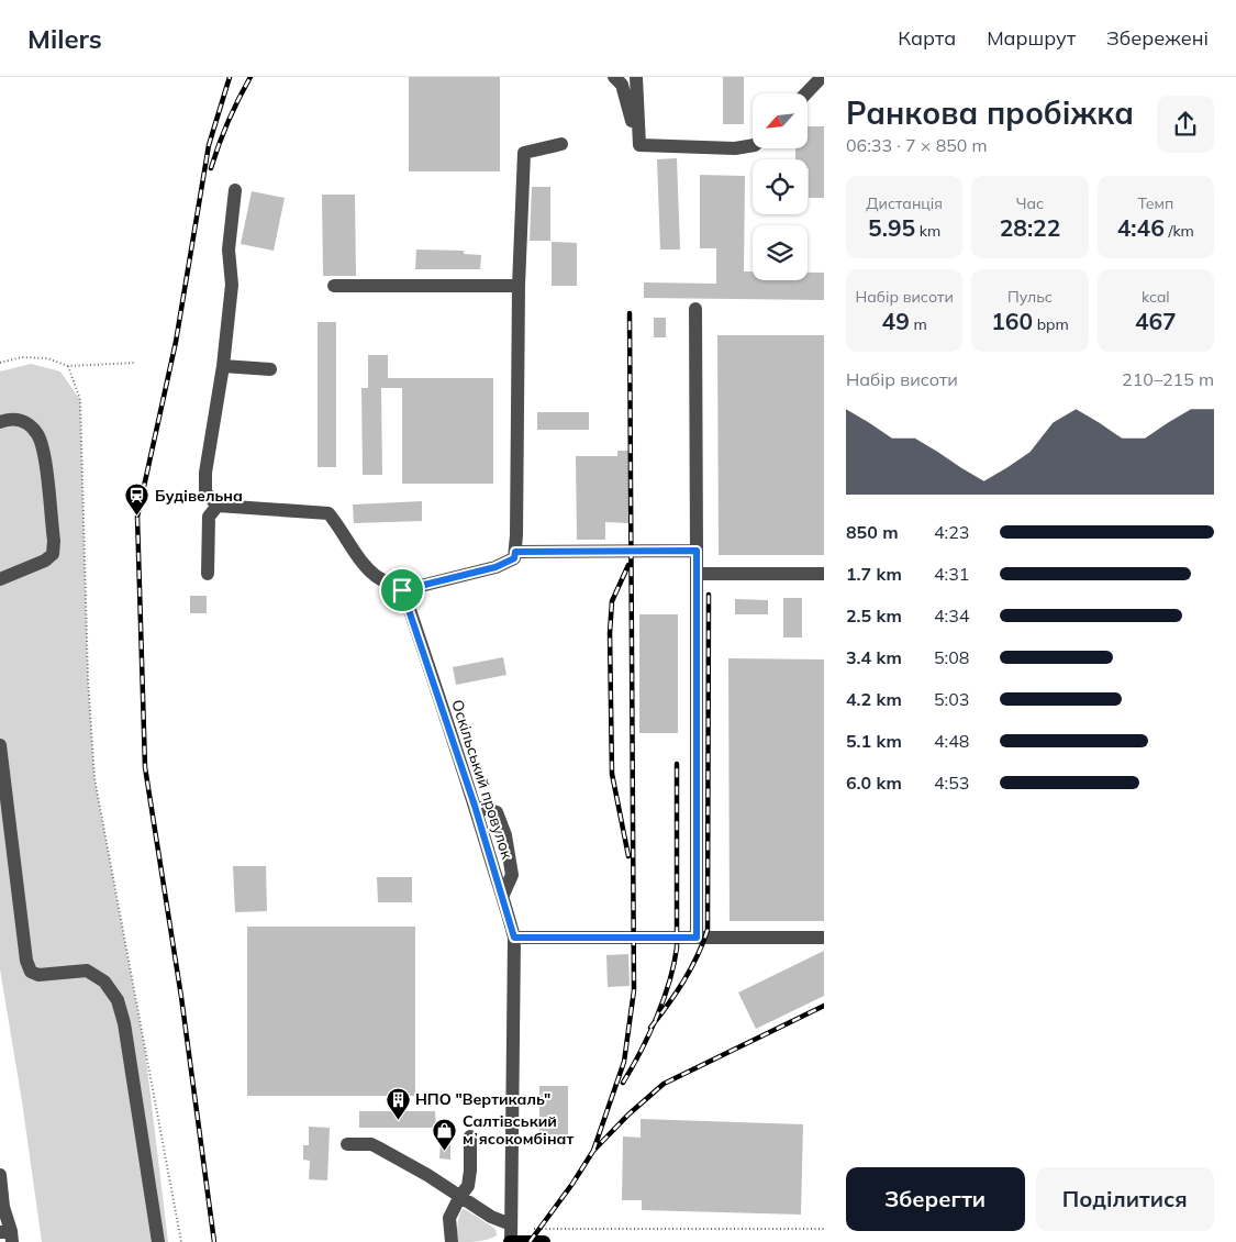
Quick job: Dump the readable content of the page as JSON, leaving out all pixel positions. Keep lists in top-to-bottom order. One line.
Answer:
{"streets":{"street":["Оскільський провулок"]},"places":{"station":["Будівельна"],"building":["НПО \"Вертикаль\""],"shop":["Салтівський мʼясокомбінат"]},"north":"bottom left","page":{"header":"Milers","nav":["Карта","Маршрут","Збережені"],"heading":["Ранкова пробіжка","06:33 · 7 × 850 m"],"stats":[["Дистанція","5.95 km"],["Час","28:22"],["Темп","4:46 /km"],["Набір висоти","49 m"],["Пульс","160 bpm"],["kcal","467"]],"chart":["Набір висоти","210–215 m"],"list":[{"name":"850 m","note":"4:23"},{"name":"1.7 km","note":"4:31"},{"name":"2.5 km","note":"4:34"},{"name":"3.4 km","note":"5:08"},{"name":"4.2 km","note":"5:03"},{"name":"5.1 km","note":"4:48"},{"name":"6.0 km","note":"4:53"}],"buttons":["Зберегти","Поділитися"]}}
